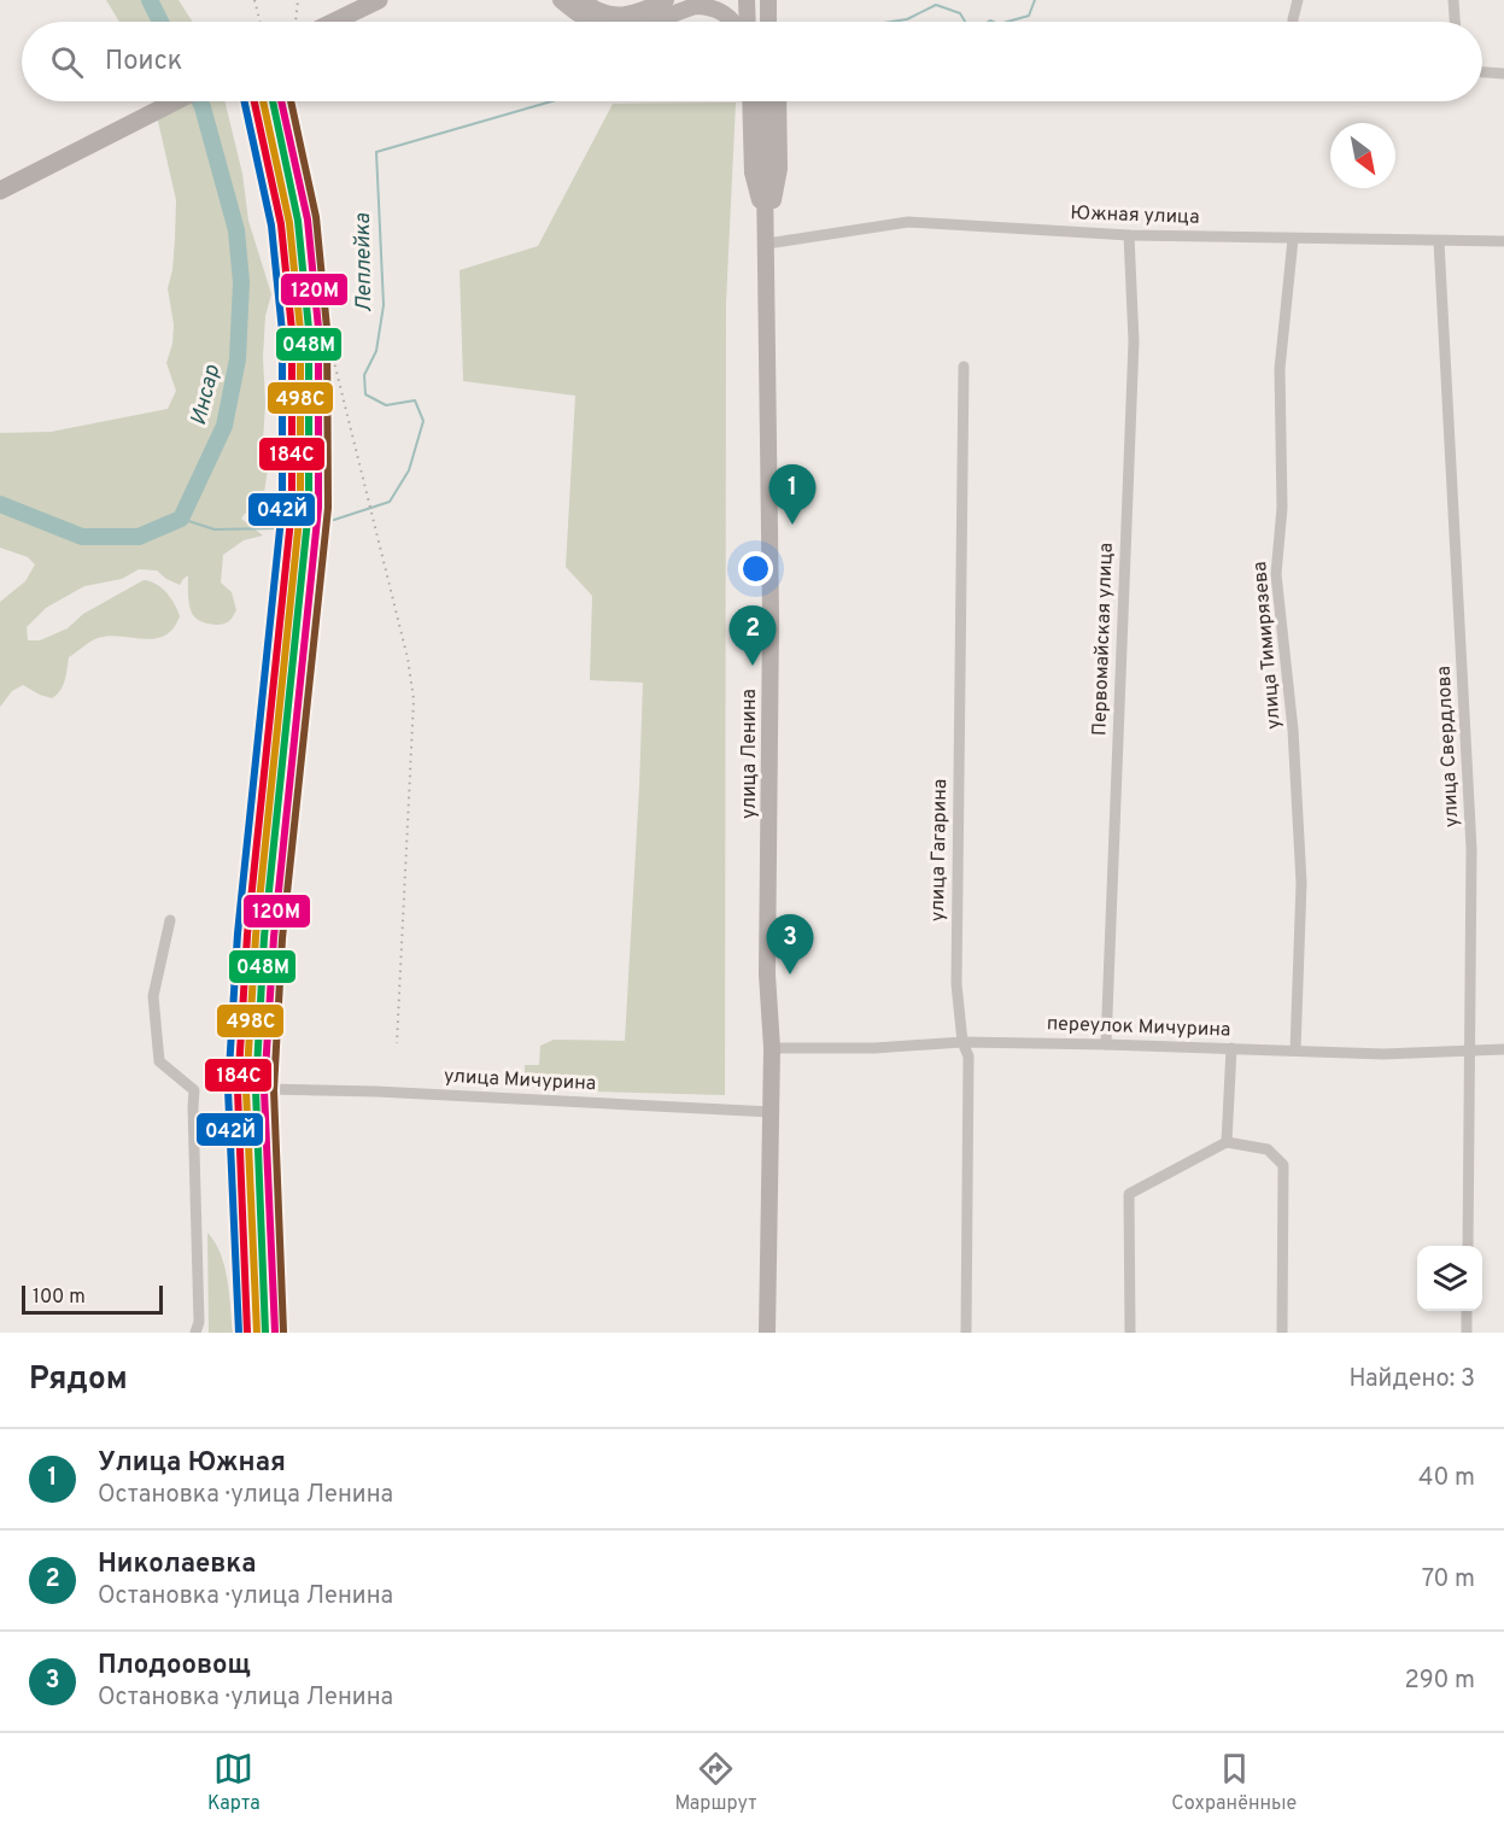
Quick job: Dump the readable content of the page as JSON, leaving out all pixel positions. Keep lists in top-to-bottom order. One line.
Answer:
{"streets":{"main road":["улица Ленина"],"street":["Южная улица","Первомайская улица","улица Тимирязева","улица Свердлова","улица Гагарина","переулок Мичурина","улица Мичурина"]},"crossings":[["Южная улица","Первомайская улица"],["Южная улица","улица Тимирязева"],["Южная улица","улица Свердлова"],["Южная улица","улица Ленина"],["Первомайская улица","переулок Мичурина"],["улица Тимирязева","переулок Мичурина"],["улица Свердлова","переулок Мичурина"],["улица Ленина","переулок Мичурина"],["улица Ленина","улица Мичурина"],["улица Гагарина","переулок Мичурина"]],"water":["Леплейка","Инсар"],"lines":["transit line 498С","transit line 048М","transit line 184С","transit line 120М","transit line 042Й"],"scale_bar":"100 m","north":"bottom right","page":{"search":"Поиск","pins":["1","2","3"],"scale":"100 m","heading":["Рядом","Найдено: 3"],"list":[{"mark":"1","name":"Улица Южная","note":"Остановка · улица Ленина","value":"40 m"},{"mark":"2","name":"Николаевка","note":"Остановка · улица Ленина","value":"70 m"},{"mark":"3","name":"Плодоовощ","note":"Остановка · улица Ленина","value":"290 m"}],"nav":["Карта","Маршрут","Сохранённые"]}}
